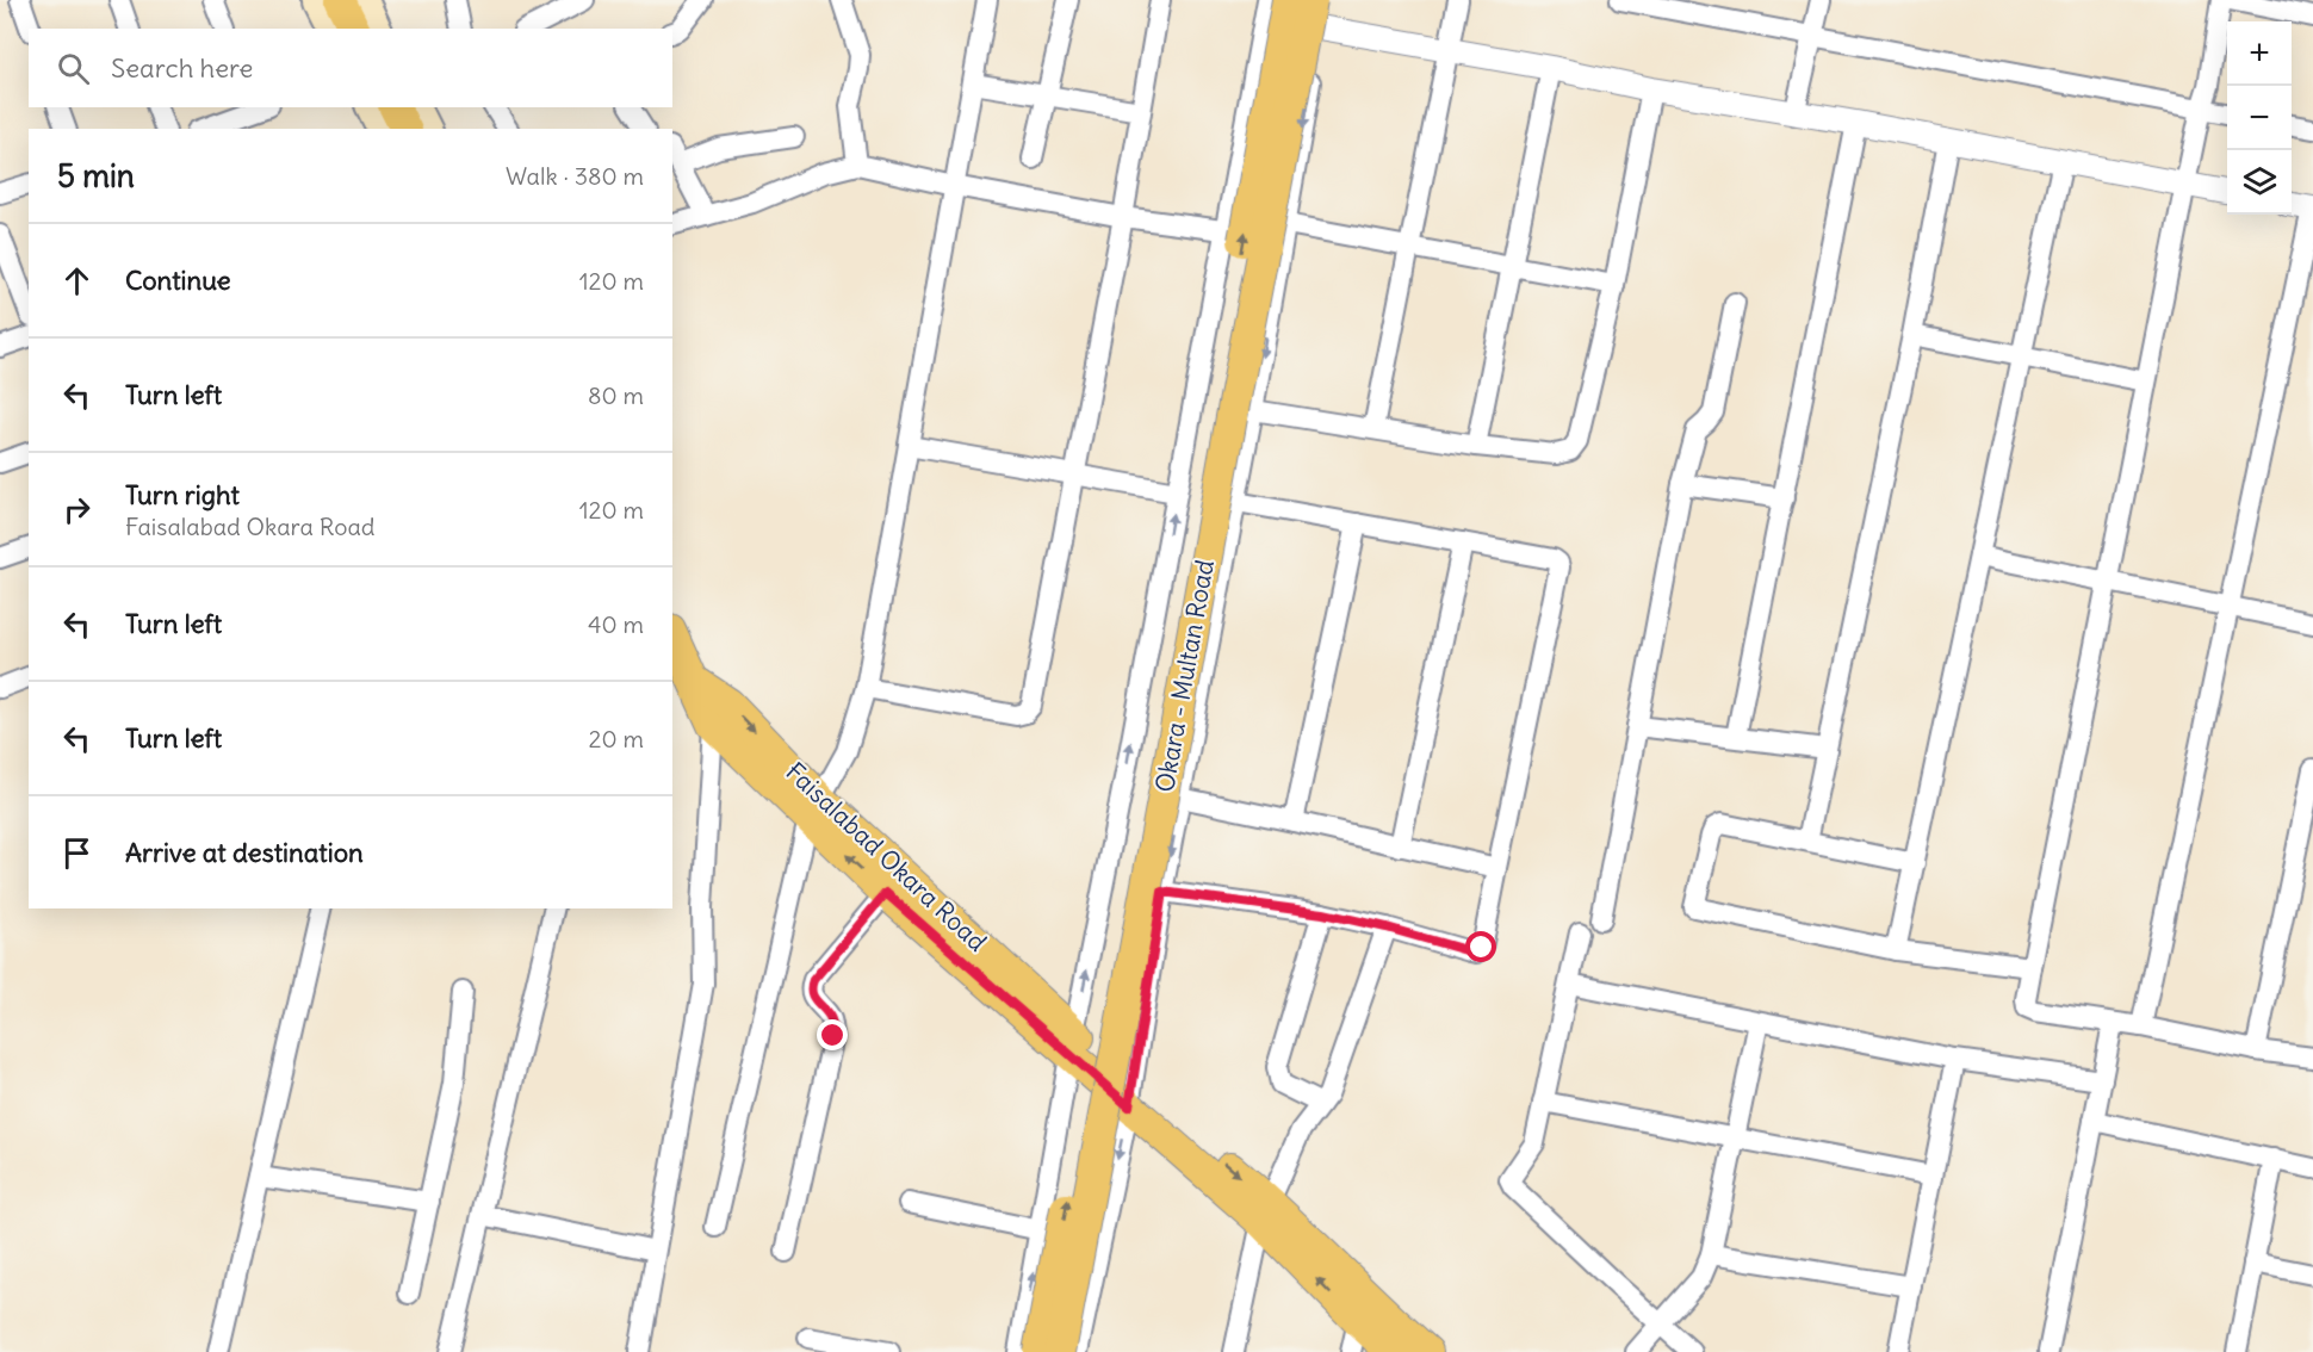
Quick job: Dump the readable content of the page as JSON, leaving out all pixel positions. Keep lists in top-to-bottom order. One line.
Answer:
{"streets":{"main road":["Okara - Multan Road","Faisalabad Okara Road"]},"page":{"map_buttons":["+","−"],"search":"Search here","heading":["5 min","Walk · 380 m"],"list":[["Continue","120 m"],["Turn left","80 m"],["Turn right","Faisalabad Okara Road","120 m"],["Turn left","40 m"],["Turn left","20 m"],"Arrive at destination"]}}
